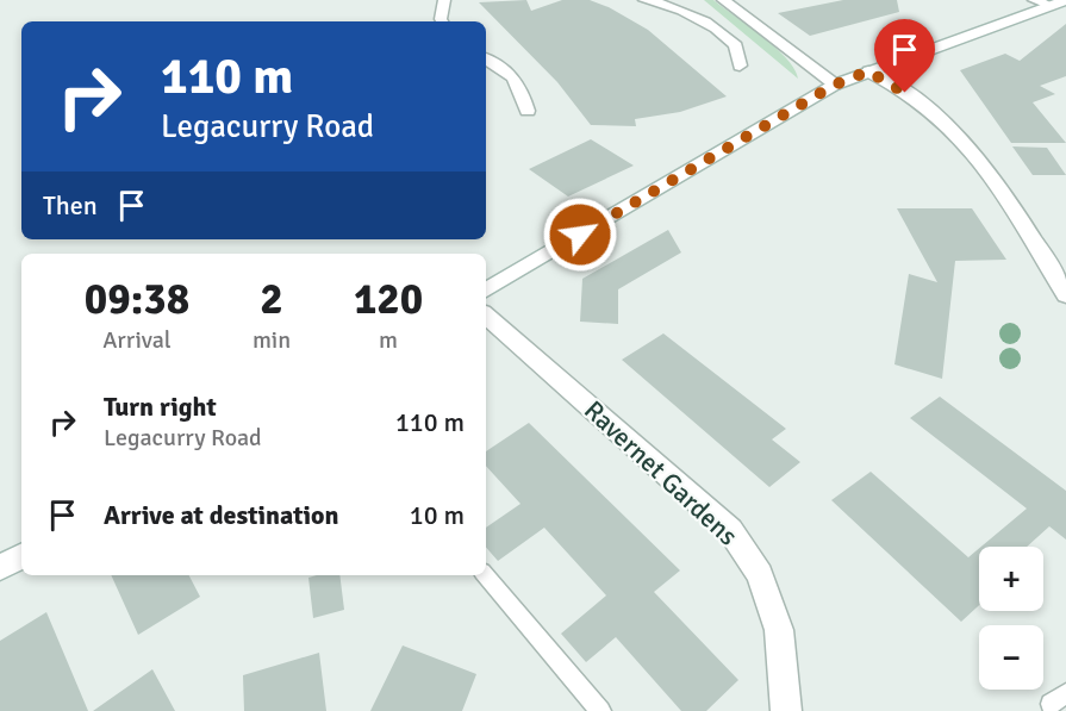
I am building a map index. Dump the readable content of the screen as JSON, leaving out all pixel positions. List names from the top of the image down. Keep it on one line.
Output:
{"streets":{"street":["Ravernet Gardens"]},"page":{"turn":["110 m","Legacurry Road"],"then":"Then","eta":["09:38","Arrival","2","min","120","m"],"list":[{"name":"Turn right","note":"Legacurry Road","value":"110 m"},{"name":"Arrive at destination","value":"10 m"}],"map_buttons":["+","−"]}}
